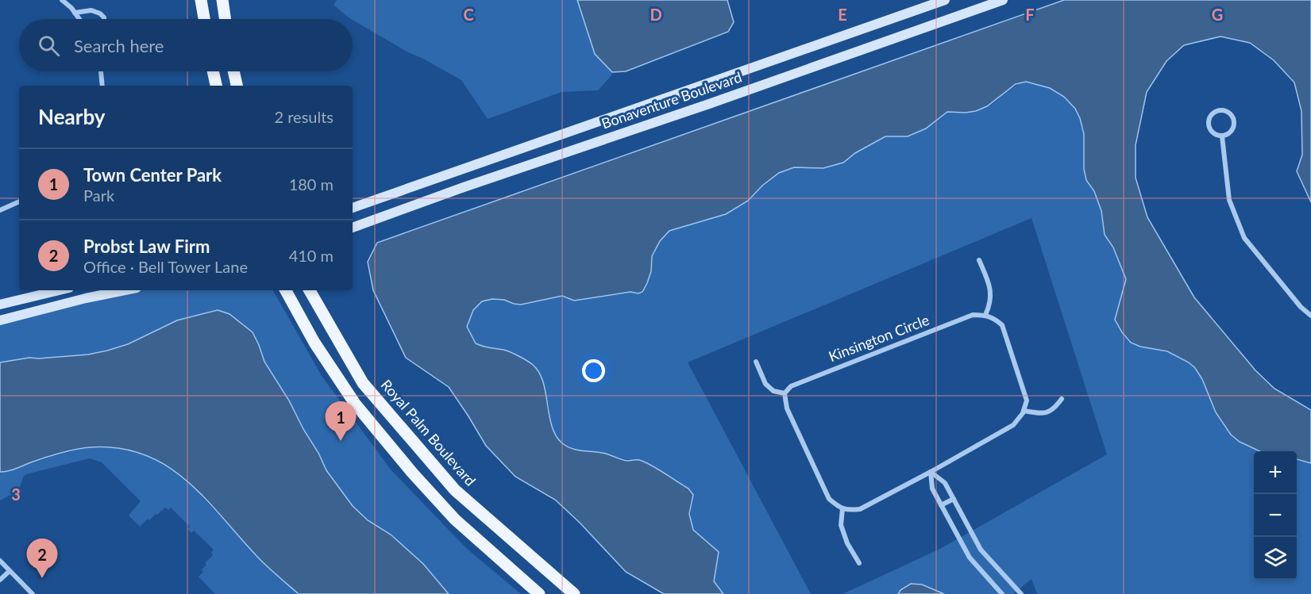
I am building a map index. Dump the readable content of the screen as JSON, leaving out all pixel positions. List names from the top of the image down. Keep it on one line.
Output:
{"streets":{"main road":["Bonaventure Boulevard","Royal Palm Boulevard"],"street":["Kinsington Circle"]},"page":{"search":"Search here","heading":["Nearby","2 results"],"list":[{"mark":"1","name":"Town Center Park","note":"Park","value":"180 m"},{"mark":"2","name":"Probst Law Firm","note":"Office · Bell Tower Lane","value":"410 m"}],"pins":["1","2"],"map_buttons":["+","−"]},"grid":{"columns":["C","D","E","F","G"],"rows":["3"]}}
